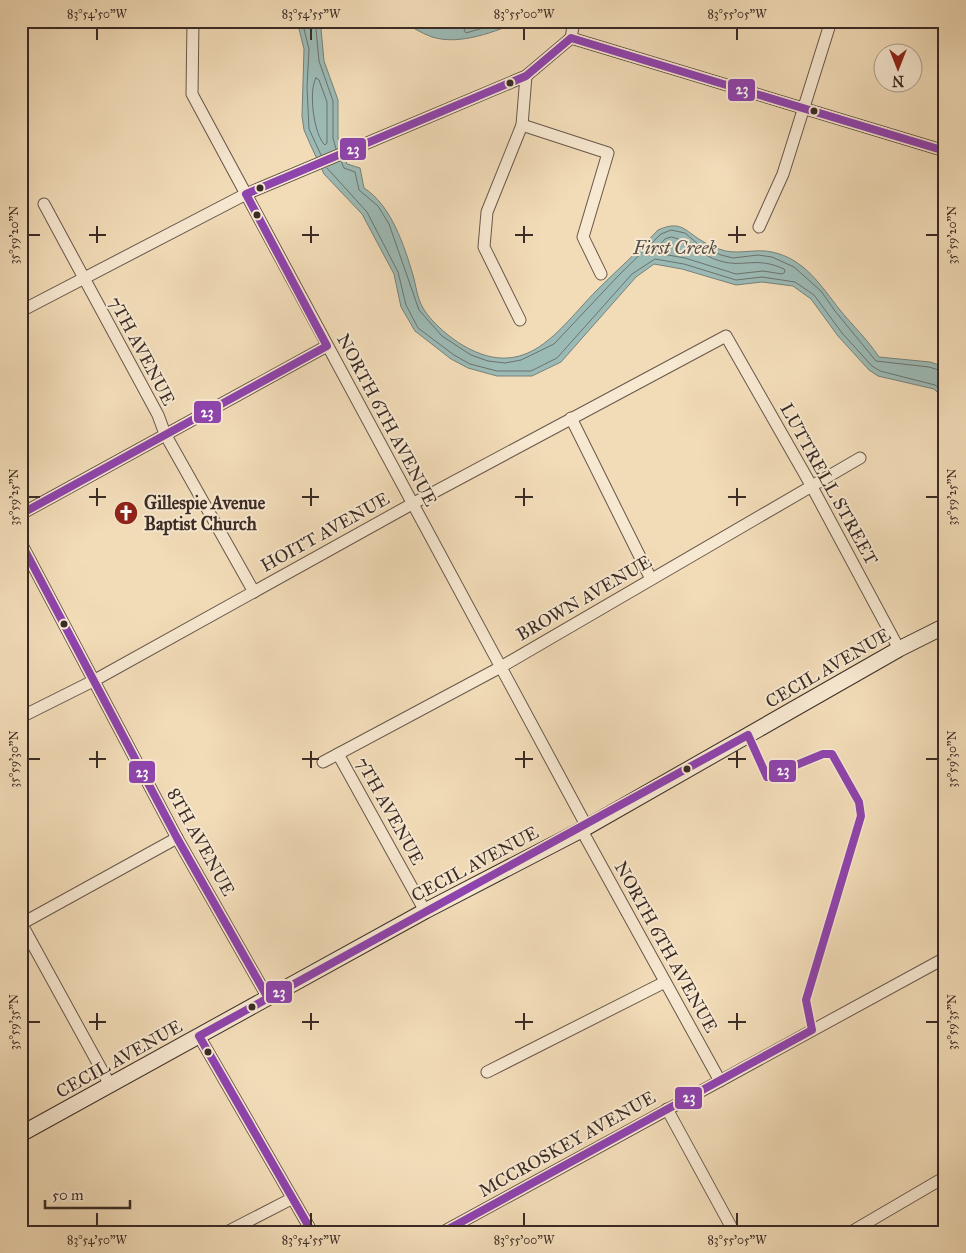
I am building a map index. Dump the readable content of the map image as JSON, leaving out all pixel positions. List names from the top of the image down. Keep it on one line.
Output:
{"streets":{"street":["7TH AVENUE","NORTH 6TH AVENUE","LUTTRELL STREET","HOITT AVENUE","BROWN AVENUE","CECIL AVENUE","8TH AVENUE","MCCROSKEY AVENUE"]},"crossings":[["7TH AVENUE","HOITT AVENUE"],["7TH AVENUE","BROWN AVENUE"],["7TH AVENUE","CECIL AVENUE"],["NORTH 6TH AVENUE","HOITT AVENUE"],["NORTH 6TH AVENUE","BROWN AVENUE"],["NORTH 6TH AVENUE","CECIL AVENUE"],["NORTH 6TH AVENUE","MCCROSKEY AVENUE"],["LUTTRELL STREET","HOITT AVENUE"],["LUTTRELL STREET","BROWN AVENUE"],["LUTTRELL STREET","CECIL AVENUE"],["HOITT AVENUE","8TH AVENUE"],["CECIL AVENUE","8TH AVENUE"]],"water":["First Creek"],"places":{"church":["Gillespie Avenue Baptist Church"]},"lines":["transit line 23"],"scale_bar":"50 m","north":"bottom","coordinates":["83°54'50\"W","83°54'55\"W","83°55'00\"W","83°55'05\"W","35°59'20\"N","35°59'25\"N","35°59'30\"N","35°59'35\"N"]}
